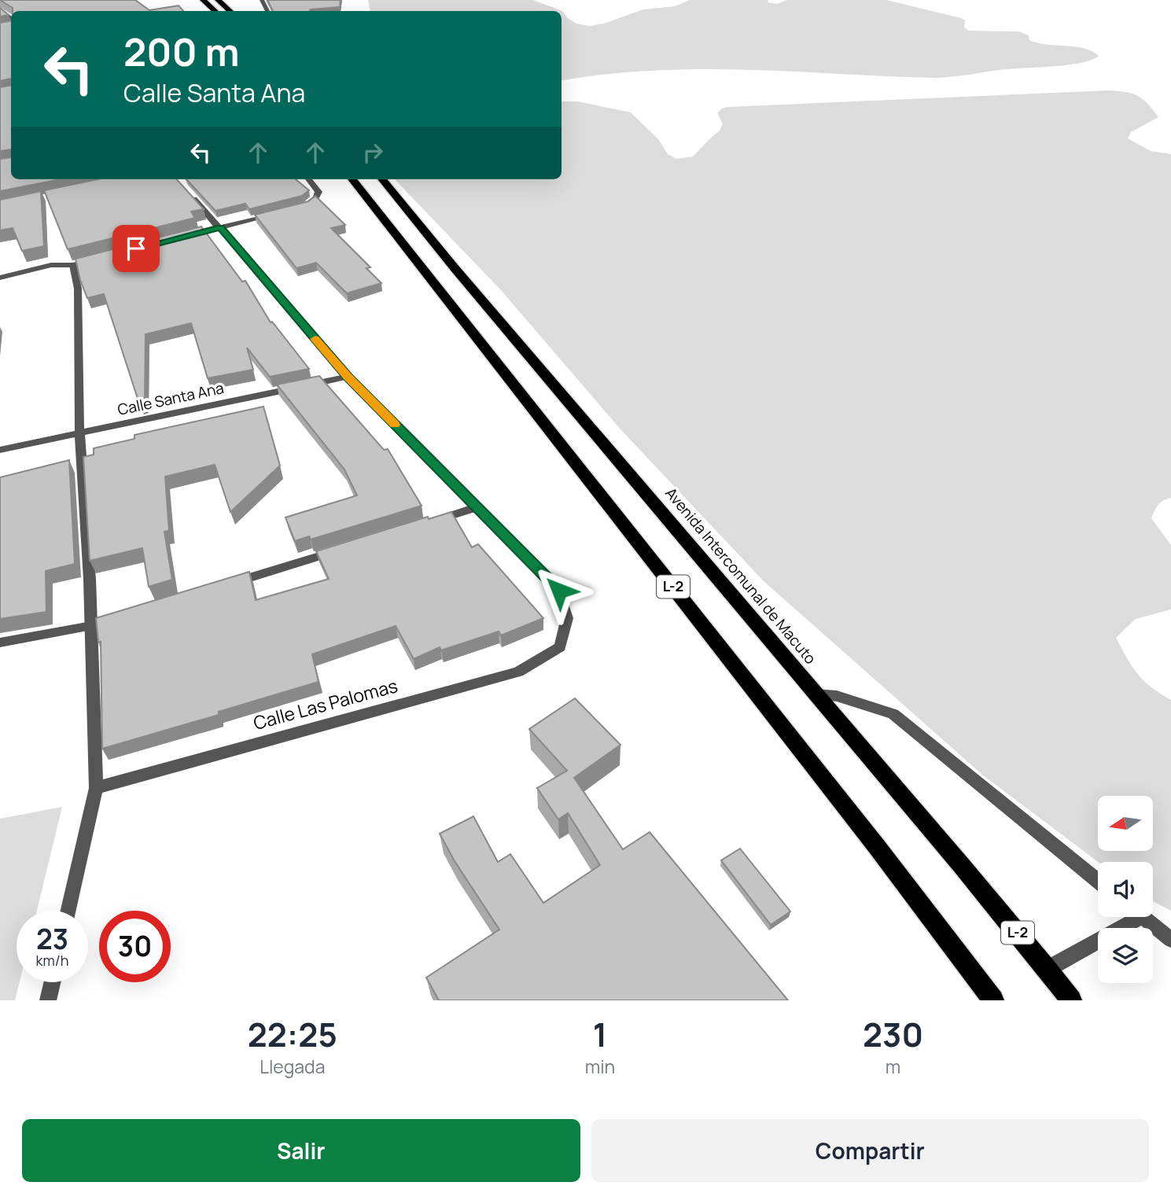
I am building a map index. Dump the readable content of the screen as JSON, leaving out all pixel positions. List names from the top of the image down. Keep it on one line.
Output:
{"streets":{"main road":["Avenida Intercomunal de Macuto","L-2"],"street":["Calle Santa Ana","Calle Las Palomas"]},"north":"left","page":{"turn":["200 m","Calle Santa Ana"],"speed":"23 km/h","limit":"30","eta":["22:25","Llegada","1","min","230","m"],"buttons":["Salir","Compartir"]}}
